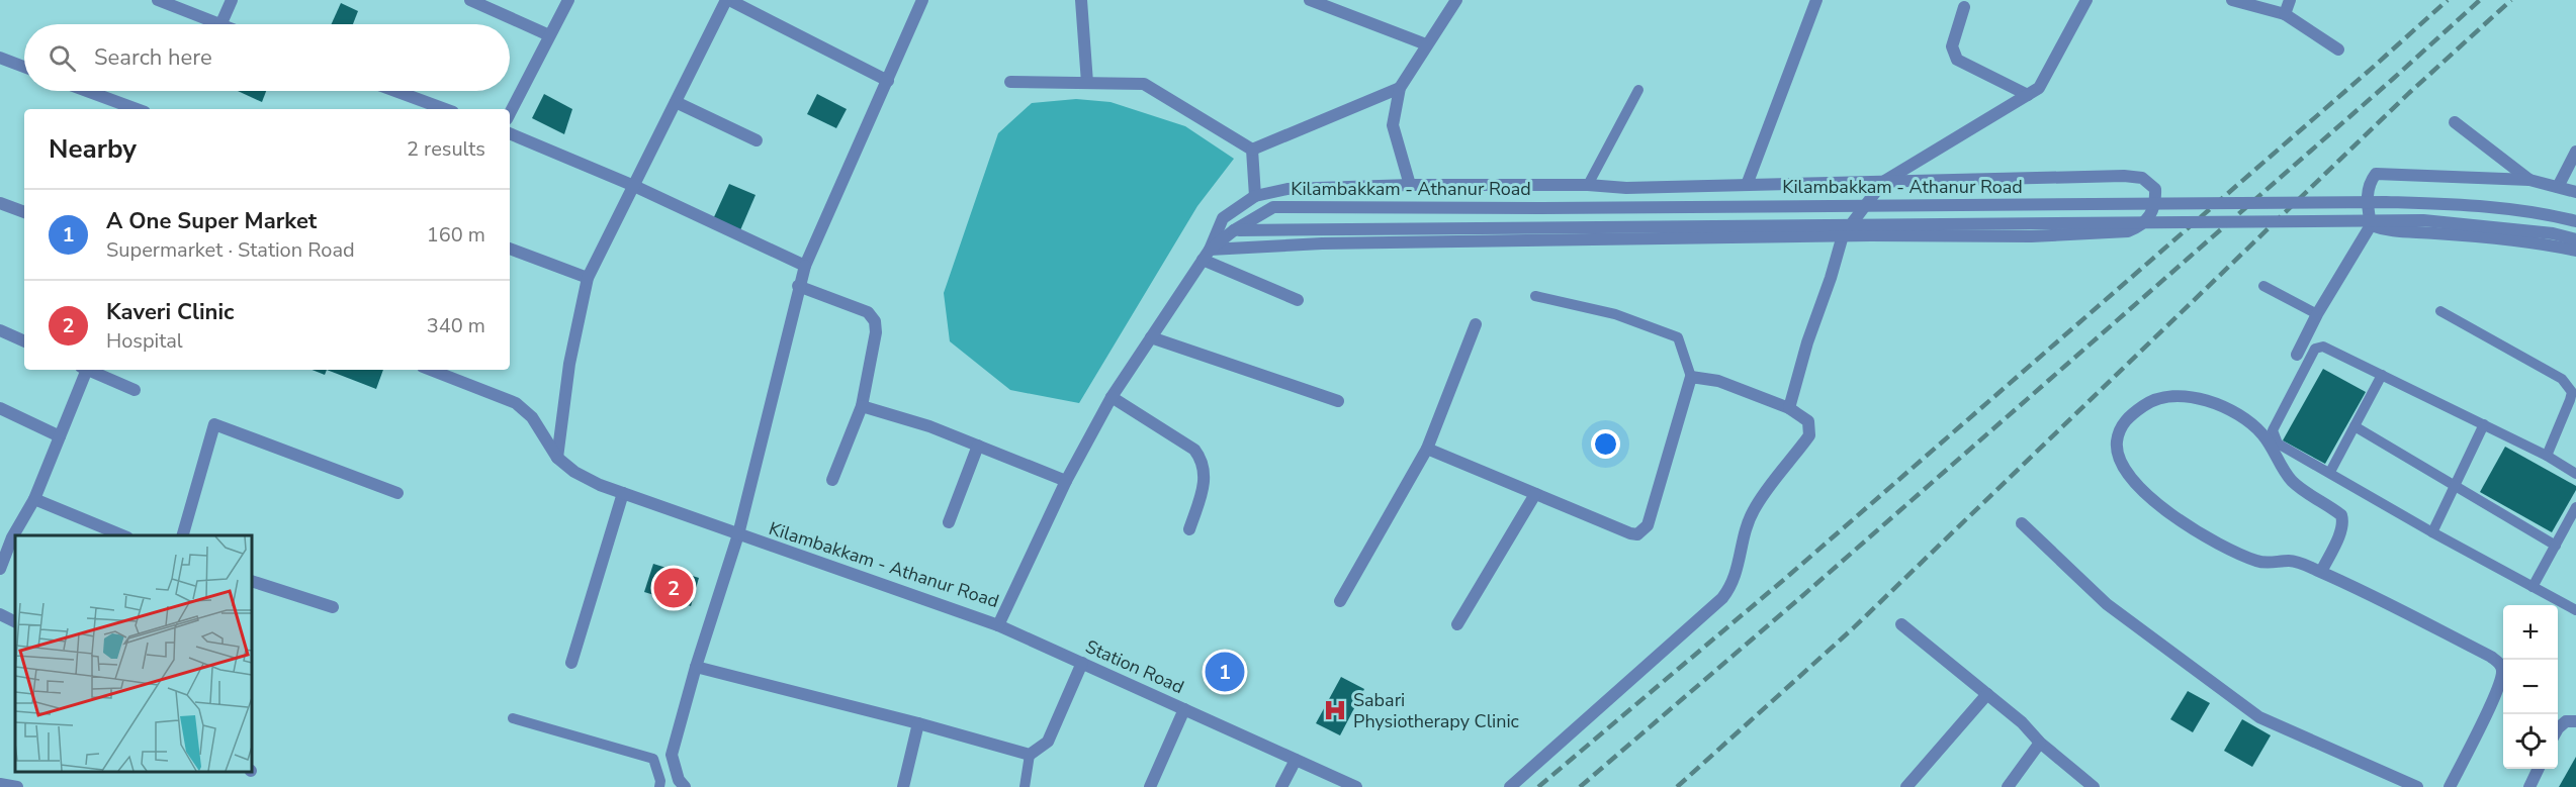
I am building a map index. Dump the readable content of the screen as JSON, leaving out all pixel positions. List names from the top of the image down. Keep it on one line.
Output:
{"streets":{"street":["Kilambakkam - Athanur Road","Station Road"]},"crossings":[["Kilambakkam - Athanur Road","Station Road"]],"places":{"hospital":["Sabari Physiotherapy Clinic"]},"page":{"search":"Search here","heading":["Nearby","2 results"],"list":[{"mark":"1","name":"A One Super Market","note":"Supermarket · Station Road","value":"160 m"},{"mark":"2","name":"Kaveri Clinic","note":"Hospital","value":"340 m"}],"pins":["2","1"],"map_buttons":["+","−"]}}
